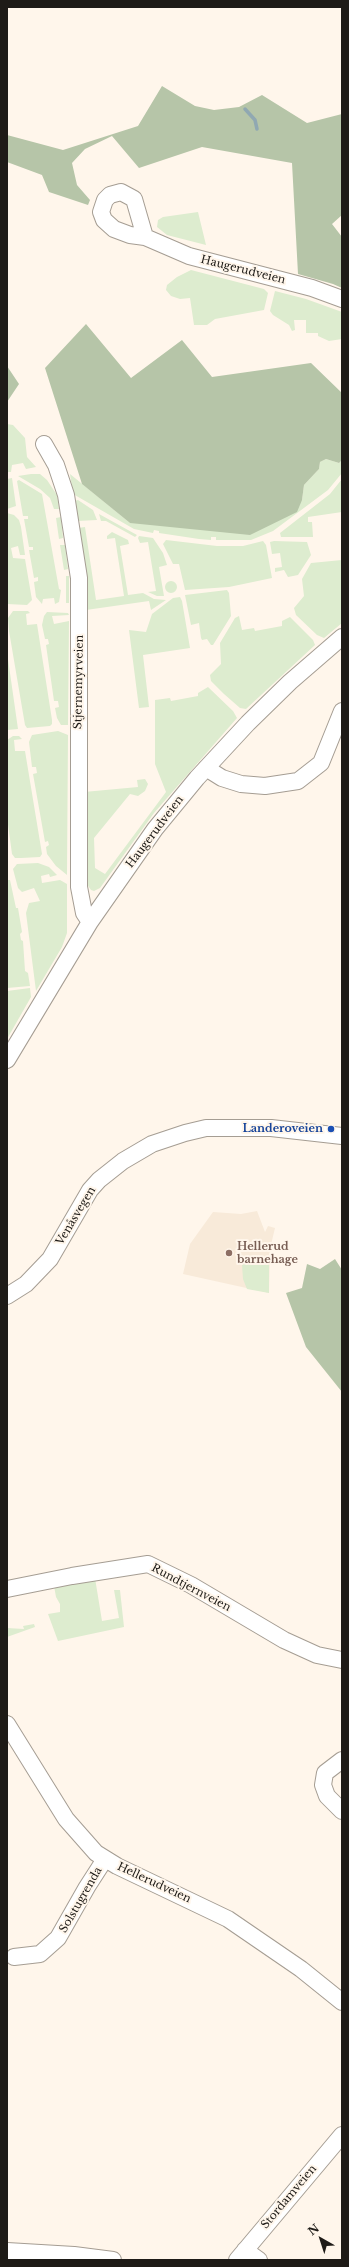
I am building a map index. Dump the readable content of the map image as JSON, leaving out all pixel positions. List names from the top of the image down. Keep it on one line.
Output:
{"streets":{"street":["Haugerudveien","Stjernemyrveien","Venåsvegen","Rundtjernveien","Hellerudveien","Solstugrenda","Stordamveien"]},"crossings":[["Haugerudveien","Stjernemyrveien"],["Hellerudveien","Solstugrenda"]],"places":["Landeroveien","Hellerud barnehage"],"north":"top left"}
